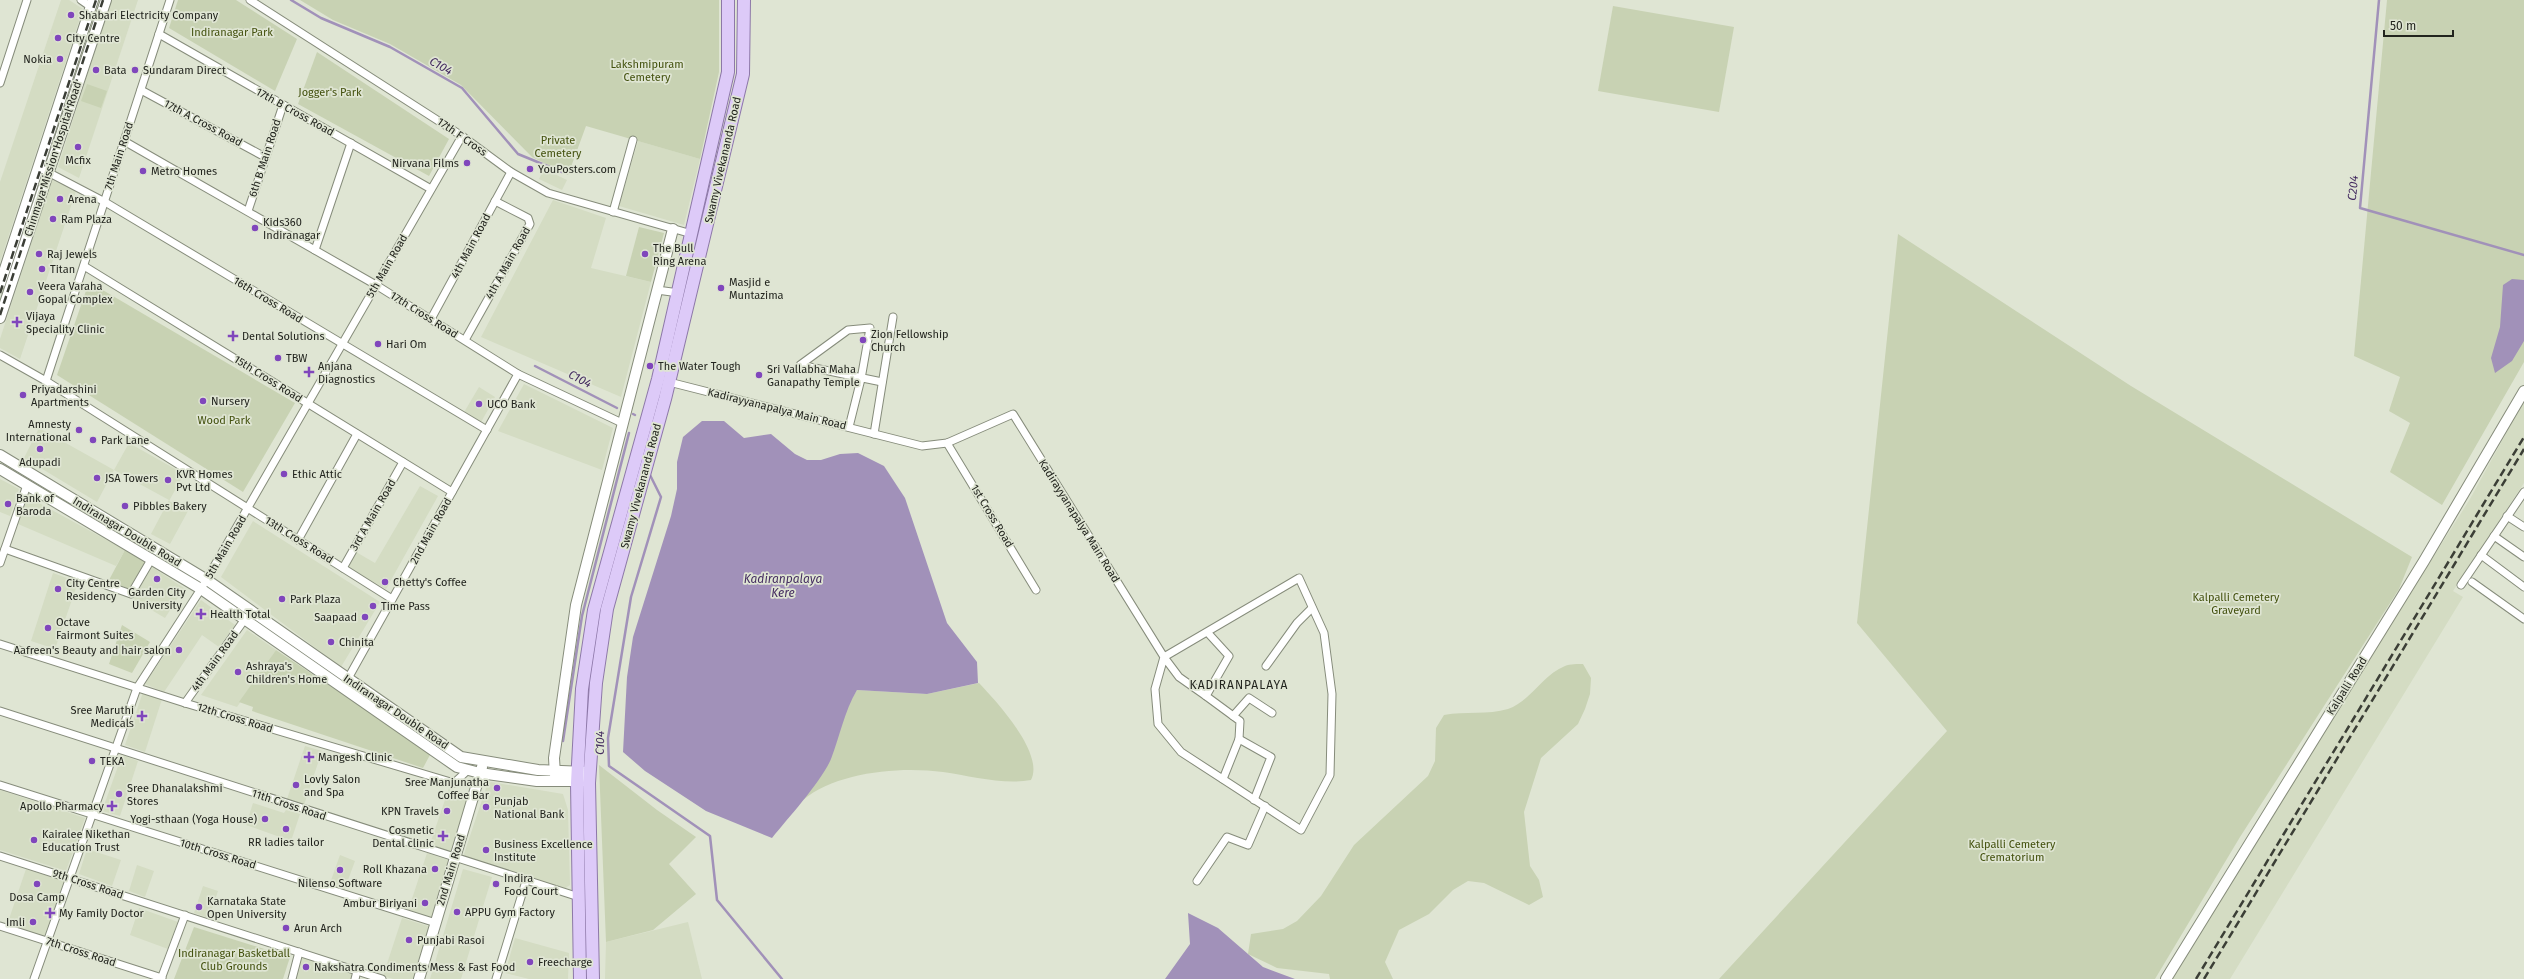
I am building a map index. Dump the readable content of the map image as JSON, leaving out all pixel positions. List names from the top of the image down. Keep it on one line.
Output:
{"streets":{"main road":["Swamy Vivekananda Road"],"street":["17th B Cross Road","17th A Cross Road","17th F Cross","7th Main Road","6th B Main Road","Chinmaya Mission Hospital Road","4th Main Road","4th A Main Road","5th Main Road","16th Cross Road","17th Cross Road","15th Cross Road","Kadirayyanapalya Main Road","3rd A Main Road","1st Cross Road","2nd Main Road","Indiranagar Double Road","13th Cross Road","Kalpalli Road","12th Cross Road","11th Cross Road","10th Cross Road","9th Cross Road","7th Cross Road"]},"crossings":[["17th B Cross Road","7th Main Road"],["17th B Cross Road","6th B Main Road"],["17th B Cross Road","5th Main Road"],["17th A Cross Road","7th Main Road"],["17th A Cross Road","6th B Main Road"],["17th F Cross","Swamy Vivekananda Road"],["17th F Cross","4th Main Road"],["17th F Cross","5th Main Road"],["7th Main Road","16th Cross Road"],["7th Main Road","17th Cross Road"],["7th Main Road","15th Cross Road"],["7th Main Road","13th Cross Road"],["6th B Main Road","17th Cross Road"],["Chinmaya Mission Hospital Road","16th Cross Road"],["Swamy Vivekananda Road","Kadirayyanapalya Main Road"],["Swamy Vivekananda Road","Indiranagar Double Road"],["Swamy Vivekananda Road","11th Cross Road"],["4th Main Road","4th A Main Road"],["4th Main Road","17th Cross Road"],["4th Main Road","Indiranagar Double Road"],["4th Main Road","12th Cross Road"],["4th A Main Road","17th Cross Road"],["5th Main Road","16th Cross Road"],["5th Main Road","17th Cross Road"],["5th Main Road","15th Cross Road"],["5th Main Road","Indiranagar Double Road"],["5th Main Road","13th Cross Road"],["5th Main Road","12th Cross Road"],["5th Main Road","11th Cross Road"],["5th Main Road","10th Cross Road"],["5th Main Road","9th Cross Road"],["5th Main Road","7th Cross Road"],["16th Cross Road","2nd Main Road"],["17th Cross Road","2nd Main Road"],["15th Cross Road","3rd A Main Road"],["15th Cross Road","2nd Main Road"],["Kadirayyanapalya Main Road","1st Cross Road"],["3rd A Main Road","13th Cross Road"],["2nd Main Road","Indiranagar Double Road"],["2nd Main Road","13th Cross Road"],["2nd Main Road","11th Cross Road"],["2nd Main Road","10th Cross Road"],["Indiranagar Double Road","12th Cross Road"]],"districts":["KADIRANPALAYA"],"water":["C104","C204","Kadiranpalaya Kere"],"parks":["Indiranagar Park","Lakshmipuram Cemetery","Jogger's Park","Private Cemetery","Wood Park","Kalpalli Cemetery Graveyard","Kalpalli Cemetery Crematorium","Indiranagar Basketball Club Grounds"],"places":{"other":["Shabari Electricity Company","City Centre","Nokia","Bata","Sundaram Direct","Mcfix","Nirvana Films","YouPosters.com","Metro Homes","Arena","Ram Plaza","Kids360 Indiranagar","Raj Jewels","The Bull Ring Arena","Titan","Masjid e Muntazima","Veera Varaha Gopal Complex","Zion Fellowship Church","Hari Om","TBW","The Water Tough","Sri Vallabha Maha Ganapathy Temple","Priyadarshini Apartments","Nursery","UCO Bank","Amnesty International","Park Lane","Adupadi","Ethic Attic","JSA Towers","KVR Homes Pvt Ltd","Bank of Baroda","Pibbles Bakery","Garden City University","Chetty's Coffee","City Centre Residency","Park Plaza","Time Pass","Saapaad","Octave Fairmont Suites","Chinita","Aafreen's Beauty and hair salon","Ashraya's Children's Home","TEKA","Lovly Salon and Spa","Sree Manjunatha Coffee Bar","Sree Dhanalakshmi Stores","Punjab National Bank","KPN Travels","Yogi-sthaan (Yoga House)","RR ladies tailor","Kairalee Nikethan Education Trust","Business Excellence Institute","Roll Khazana","Nilenso Software","Dosa Camp","Indira Food Court","Ambur Biriyani","Karnataka State Open University","APPU Gym Factory","Imli","Arun Arch","Punjabi Rasoi","Freecharge","Nakshatra Condiments Mess & Fast Food"],"health":["Vijaya Speciality Clinic","Dental Solutions","Anjana Diagnostics","Health Total","Sree Maruthi Medicals","Mangesh Clinic","Apollo Pharmacy","Cosmetic Dental clinic","My Family Doctor"]},"scale_bar":"50 m"}
